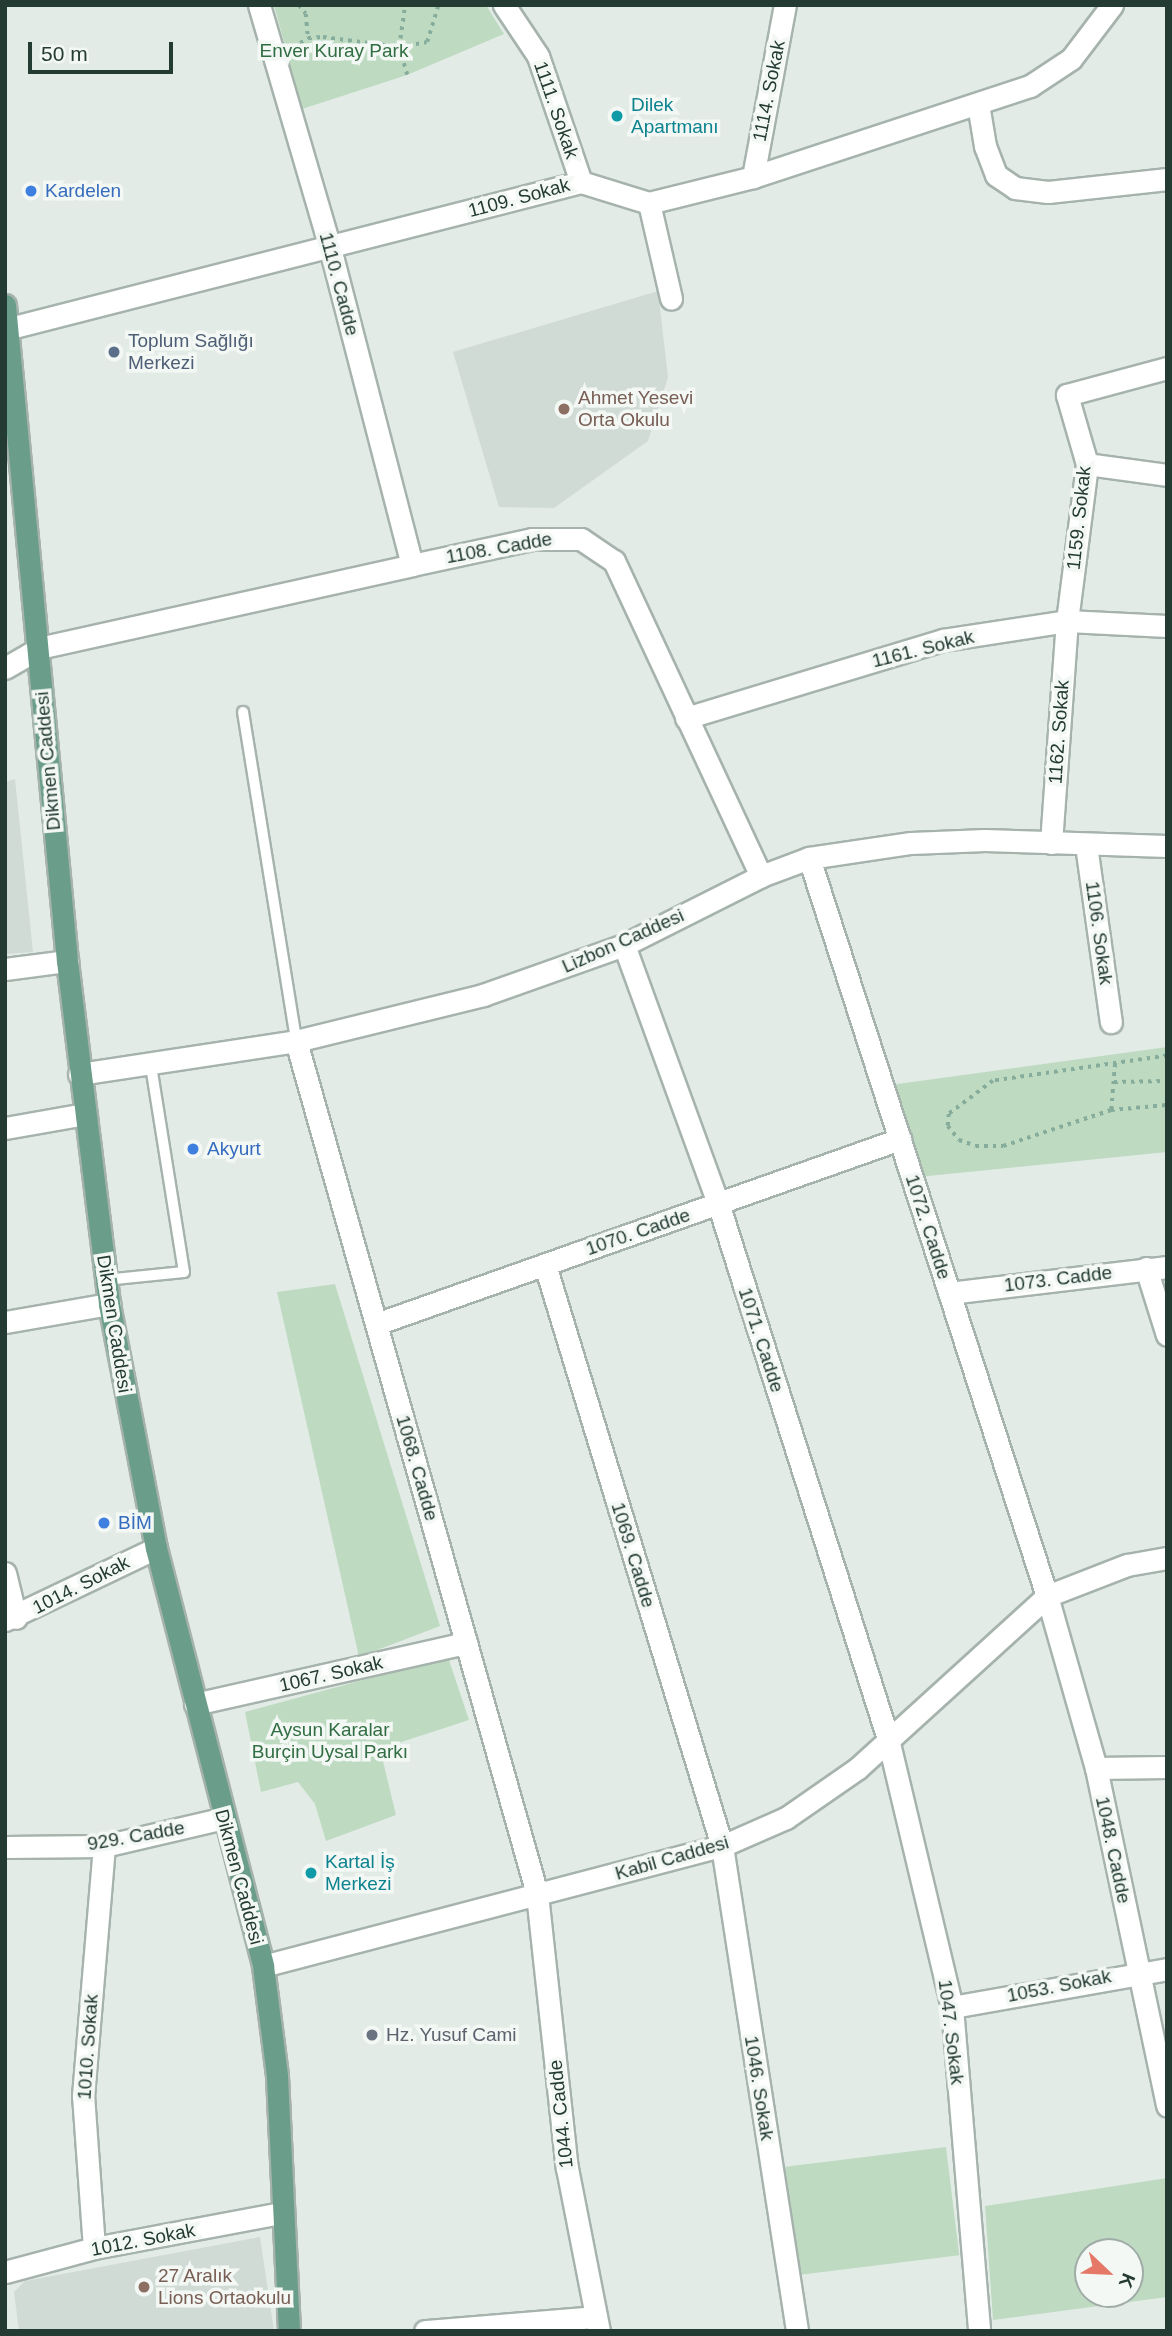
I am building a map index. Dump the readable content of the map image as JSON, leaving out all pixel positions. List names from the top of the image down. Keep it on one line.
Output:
{"streets":{"main road":["Dikmen Caddesi"],"street":["1114. Sokak","1111. Sokak","1109. Sokak","1110. Cadde","1159. Sokak","1108. Cadde","1161. Sokak","1162. Sokak","1106. Sokak","Lizbon Caddesi","1072. Cadde","1070. Cadde","1073. Cadde","1071. Cadde","1068. Cadde","1069. Cadde","1014. Sokak","1067. Sokak","929. Cadde","1048. Cadde","Kabil Caddesi","1053. Sokak","1047. Sokak","1010. Sokak","1046. Sokak","1044. Cadde","1012. Sokak"]},"crossings":[["1111. Sokak","1109. Sokak"],["1109. Sokak","1110. Cadde"],["1109. Sokak","Dikmen Caddesi"],["1110. Cadde","1108. Cadde"],["1159. Sokak","1161. Sokak"],["1159. Sokak","1162. Sokak"],["1108. Cadde","1161. Sokak"],["1108. Cadde","Dikmen Caddesi"],["1108. Cadde","Lizbon Caddesi"],["1161. Sokak","1162. Sokak"],["1162. Sokak","Lizbon Caddesi"],["Dikmen Caddesi","Lizbon Caddesi"],["Dikmen Caddesi","1014. Sokak"],["Dikmen Caddesi","1067. Sokak"],["Dikmen Caddesi","929. Cadde"],["Dikmen Caddesi","Kabil Caddesi"],["Dikmen Caddesi","1012. Sokak"],["1106. Sokak","Lizbon Caddesi"],["Lizbon Caddesi","1072. Cadde"],["Lizbon Caddesi","1071. Cadde"],["Lizbon Caddesi","1068. Cadde"],["1072. Cadde","1070. Cadde"],["1072. Cadde","1073. Cadde"],["1072. Cadde","1048. Cadde"],["1072. Cadde","Kabil Caddesi"],["1070. Cadde","1071. Cadde"],["1070. Cadde","1068. Cadde"],["1070. Cadde","1069. Cadde"],["1071. Cadde","Kabil Caddesi"],["1071. Cadde","1047. Sokak"],["1068. Cadde","1067. Sokak"],["1068. Cadde","Kabil Caddesi"],["1068. Cadde","1044. Cadde"],["1069. Cadde","Kabil Caddesi"],["1069. Cadde","1046. Sokak"],["929. Cadde","1010. Sokak"],["1048. Cadde","Kabil Caddesi"],["1048. Cadde","1053. Sokak"],["Kabil Caddesi","1047. Sokak"],["Kabil Caddesi","1046. Sokak"],["Kabil Caddesi","1044. Cadde"],["1053. Sokak","1047. Sokak"],["1010. Sokak","1012. Sokak"]],"parks":["Enver Kuray Park","Aysun Karalar Burçin Uysal Parkı"],"places":["Dilek Apartmanı","Kardelen","Toplum Sağlığı Merkezi","Ahmet Yesevi Orta Okulu","Akyurt","BİM","Kartal İş Merkezi","Hz. Yusuf Cami","27 Aralık Lions Ortaokulu"],"scale_bar":"50 m","north":"bottom right"}
